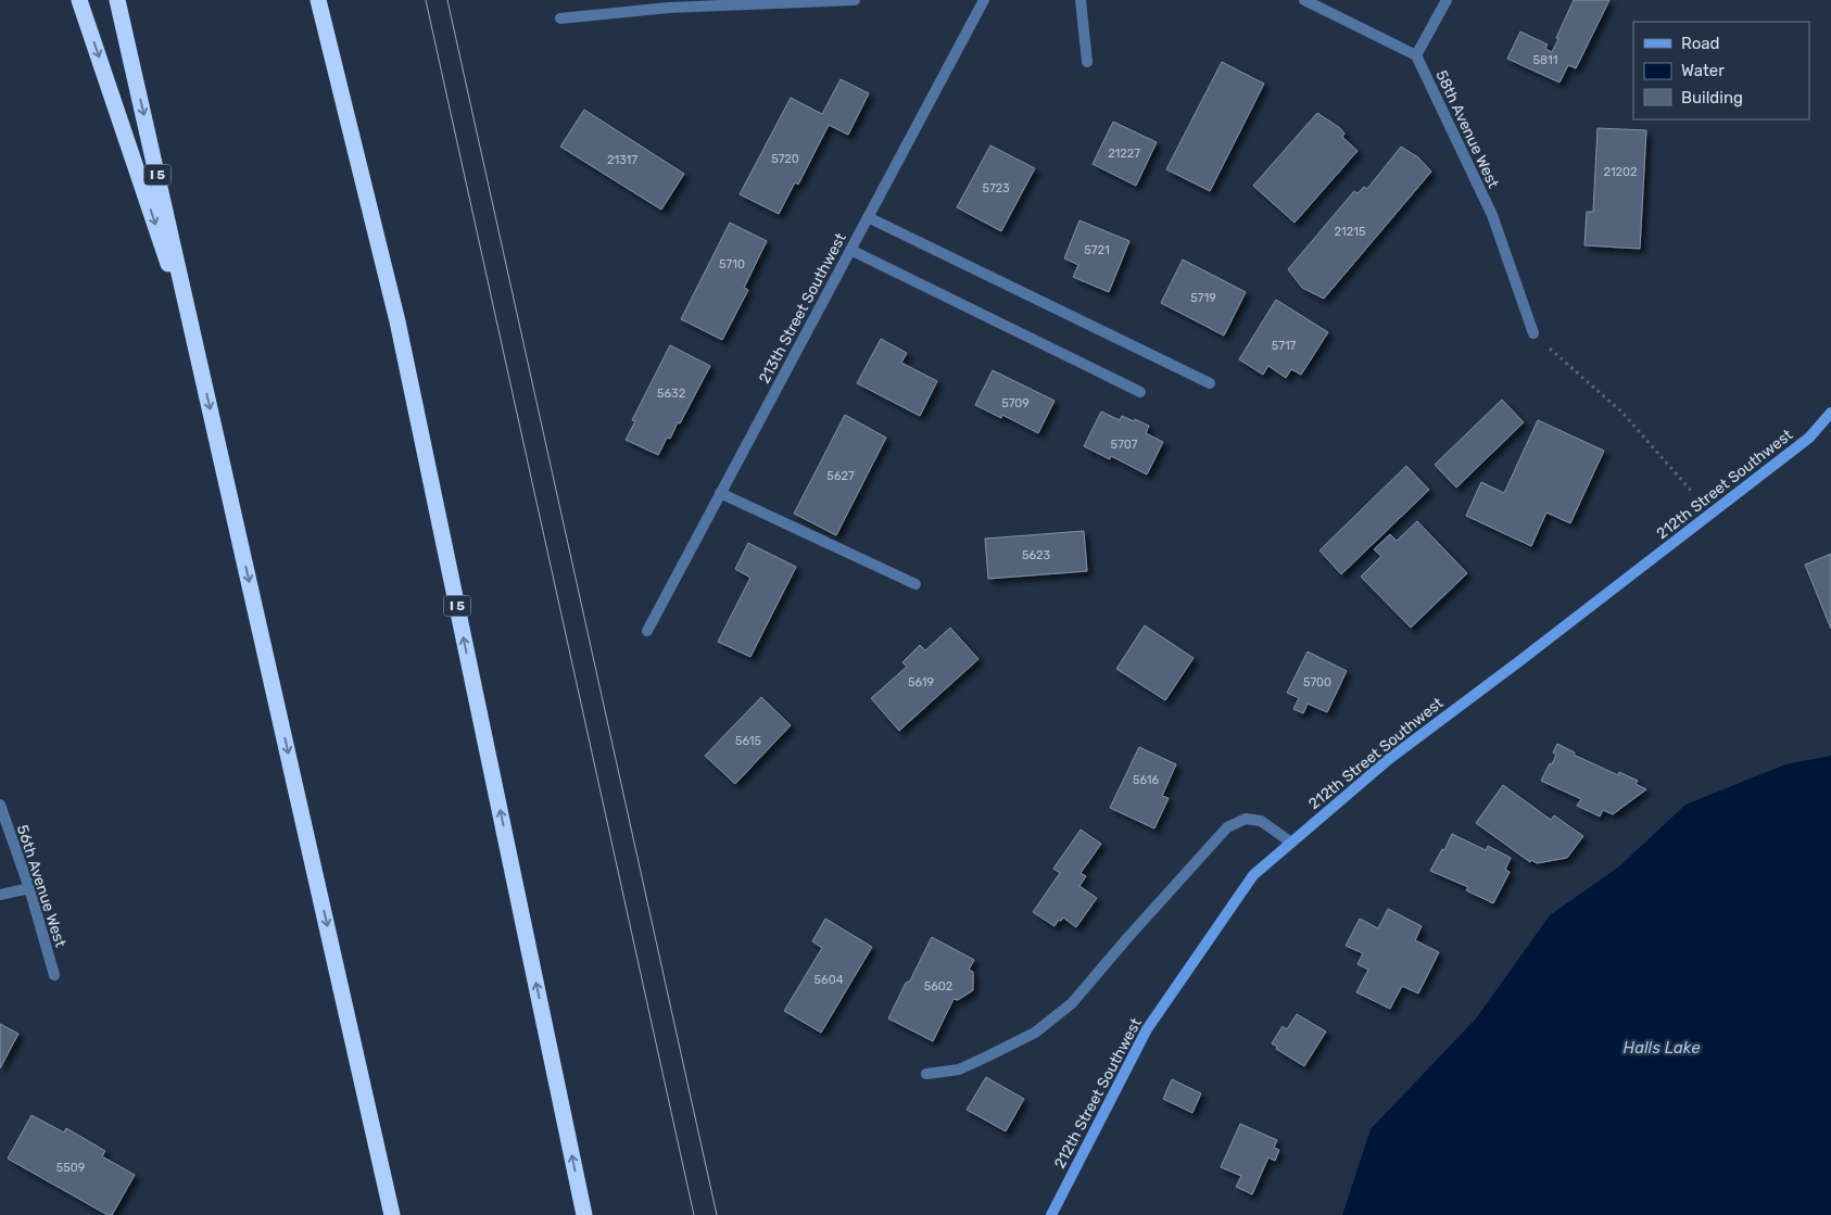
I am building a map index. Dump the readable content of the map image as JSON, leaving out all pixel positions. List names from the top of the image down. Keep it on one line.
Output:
{"streets":{"highway":["I 5"],"main road":["212th Street Southwest"],"street":["58th Avenue West","213th Street Southwest","56th Avenue West"]},"water":["Halls Lake"],"house_numbers":["5811","21227","5720","21317","21202","5723","21215","5721","5710","5719","5717","5632","5709","5707","5627","5623","5619","5700","5615","5616","5604","5602","5509"],"legend":["Road","Water","Building"]}
